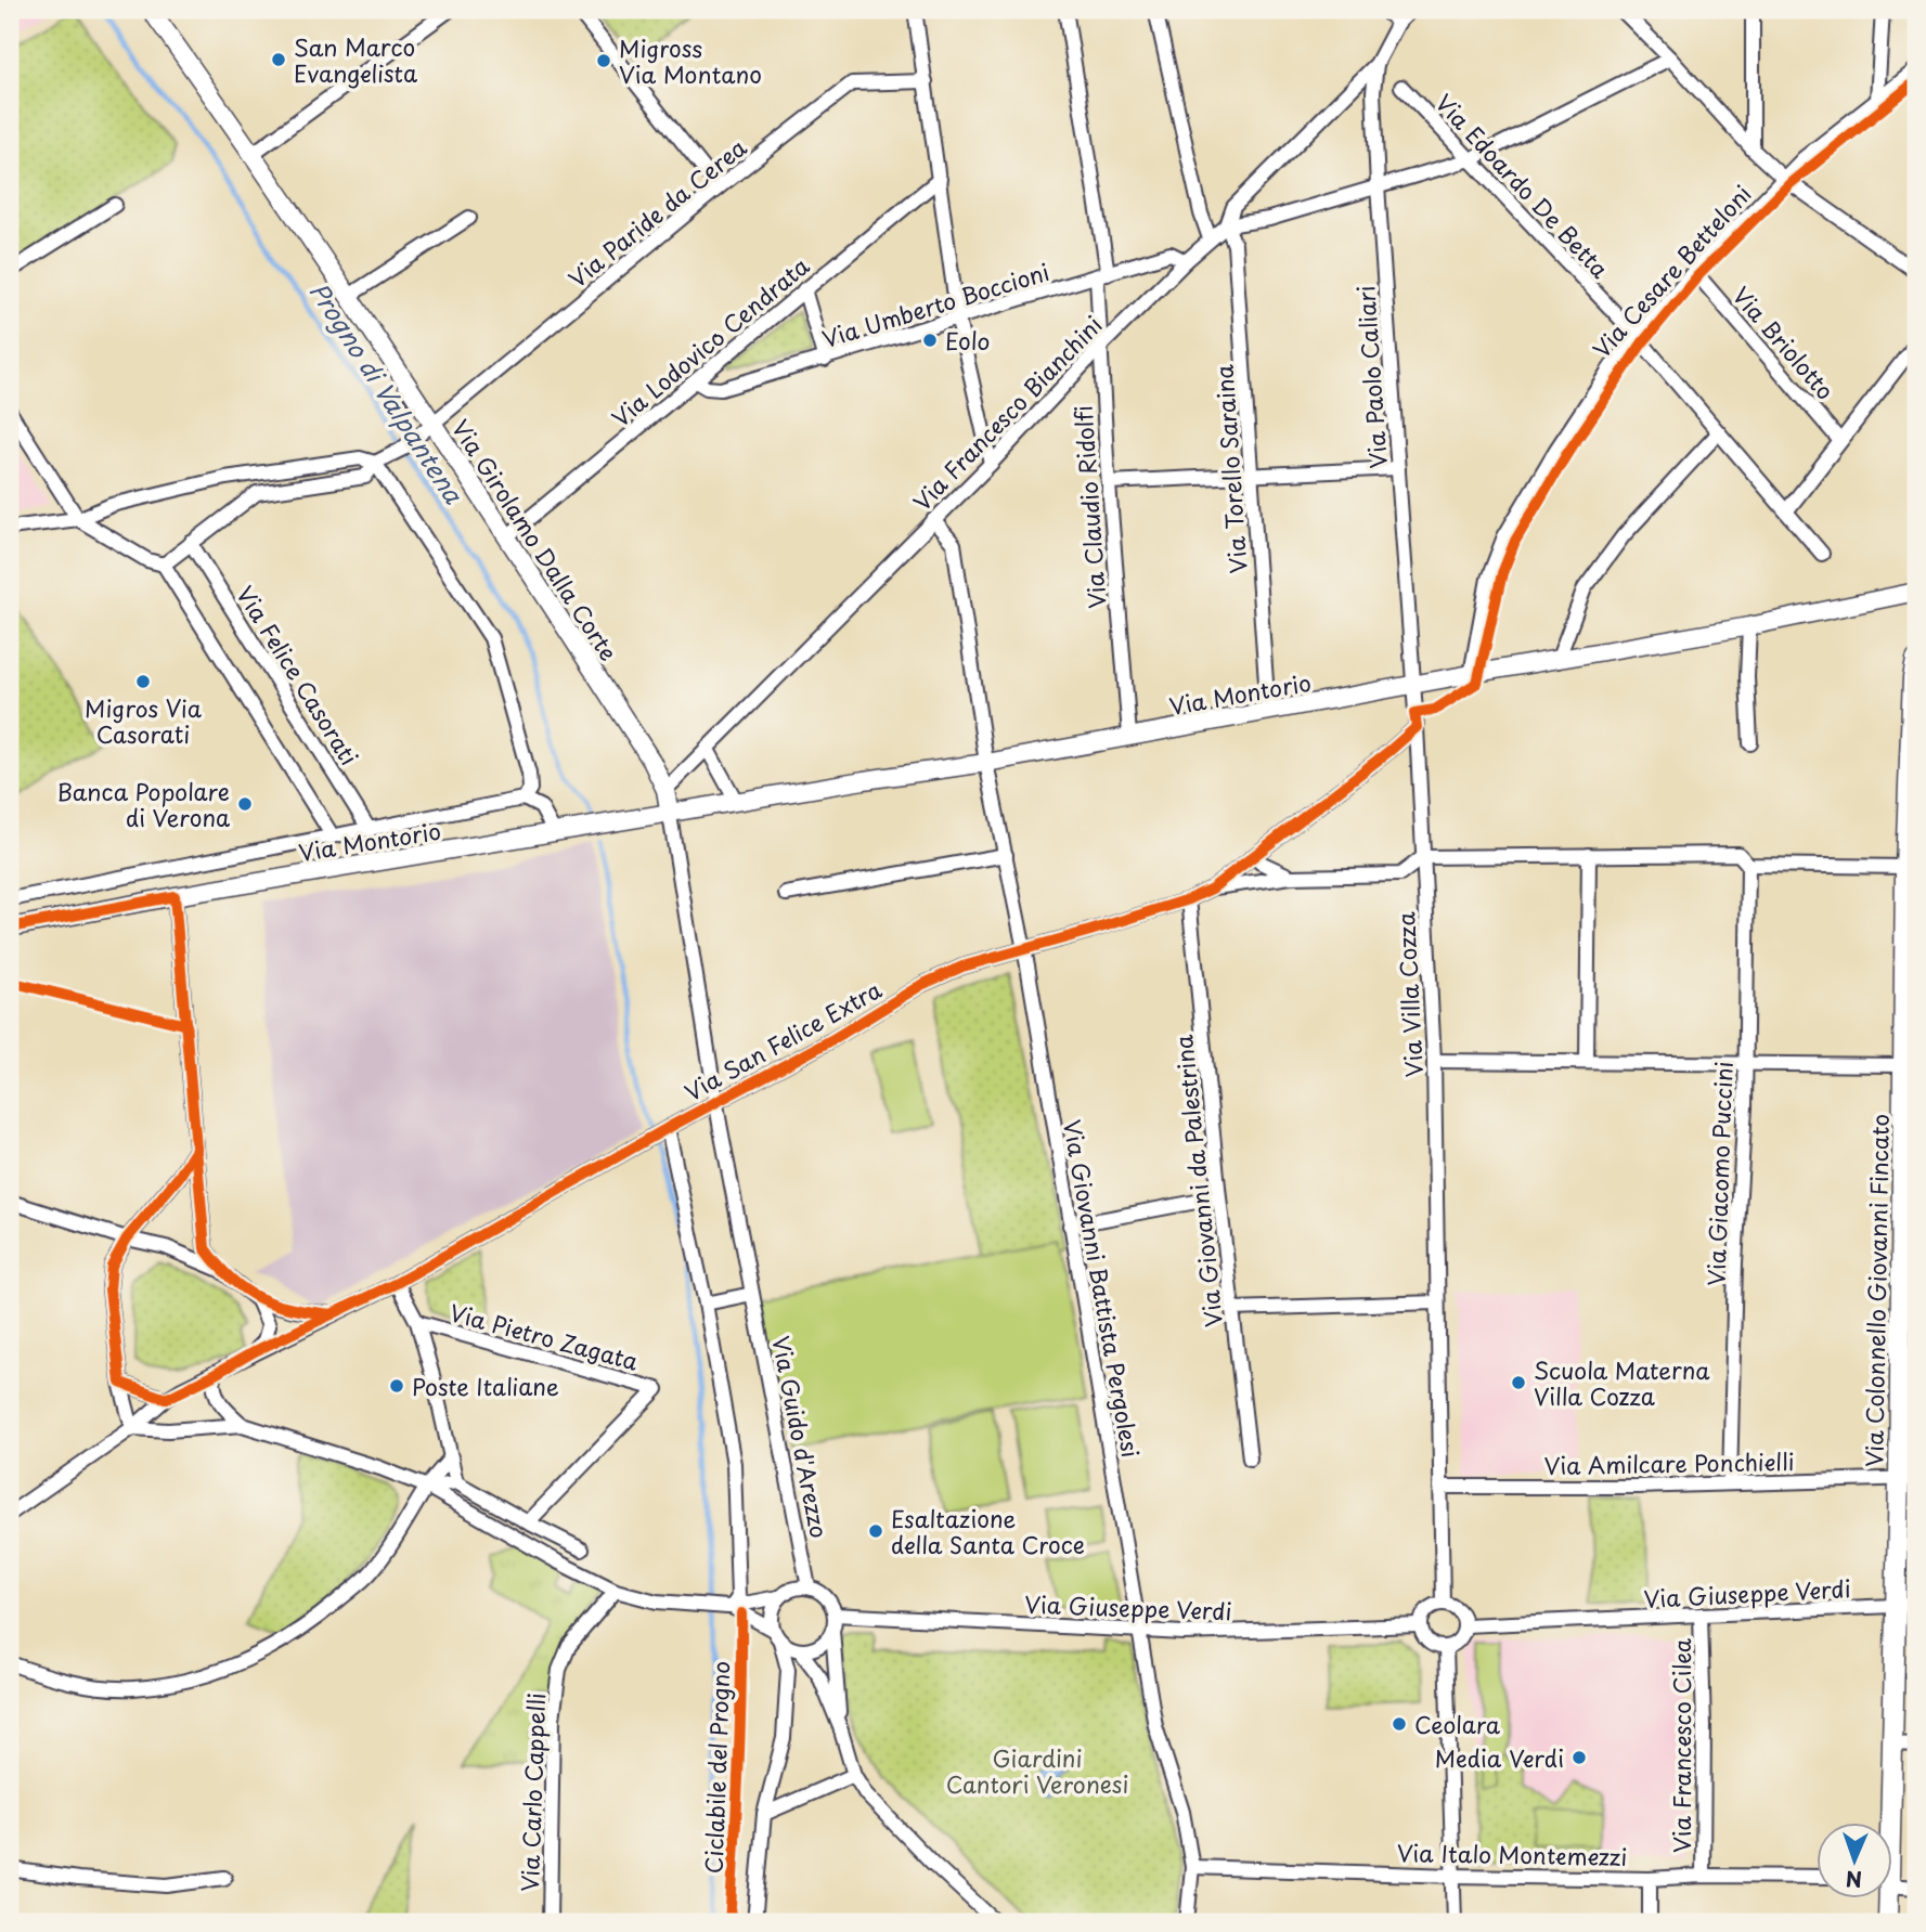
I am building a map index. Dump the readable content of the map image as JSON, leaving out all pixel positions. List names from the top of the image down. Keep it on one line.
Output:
{"streets":{"main road":["Via Colonnello Giovanni Fincato"],"street":["Via Edoardo De Betta","Via Paride da Cerea","Via Cesare Betteloni","Via Umberto Boccioni","Via Lodovico Cendrata","Via Briolotto","Via Paolo Caliari","Via Francesco Bianchini","Via Torello Saraina","Via Claudio Ridolfi","Via Girolamo Dalla Corte","Via Felice Casorati","Via Montorio","Via Villa Cozza","Via San Felice Extra","Via Giacomo Puccini","Via Giovanni da Palestrina","Via Giovanni Battista Pergolesi","Via Pietro Zagata","Via Guido d'Arezzo","Via Amilcare Ponchielli","Via Giuseppe Verdi","Via Francesco Cilea","Via Carlo Cappelli","Via Italo Montemezzi"],"cycle path":["Ciclabile del Progno"]},"crossings":[["Via Edoardo De Betta","Via Cesare Betteloni"],["Via Paride da Cerea","Via Girolamo Dalla Corte"],["Via Paride da Cerea","Via Felice Casorati"],["Via Cesare Betteloni","Via Briolotto"],["Via Cesare Betteloni","Via Montorio"],["Via Umberto Boccioni","Via Lodovico Cendrata"],["Via Umberto Boccioni","Via Francesco Bianchini"],["Via Umberto Boccioni","Via Claudio Ridolfi"],["Via Lodovico Cendrata","Via Girolamo Dalla Corte"],["Via Paolo Caliari","Via Francesco Bianchini"],["Via Paolo Caliari","Via Montorio"],["Via Paolo Caliari","Via Villa Cozza"],["Via Francesco Bianchini","Via Torello Saraina"],["Via Francesco Bianchini","Via Claudio Ridolfi"],["Via Francesco Bianchini","Via Girolamo Dalla Corte"],["Via Torello Saraina","Via Montorio"],["Via Claudio Ridolfi","Via Montorio"],["Via Girolamo Dalla Corte","Via Montorio"],["Via Girolamo Dalla Corte","Via Guido d'Arezzo"],["Via Felice Casorati","Via Montorio"],["Via Montorio","Via Villa Cozza"],["Via Montorio","Via Guido d'Arezzo"],["Via Villa Cozza","Via San Felice Extra"],["Via Villa Cozza","Via Amilcare Ponchielli"],["Via Villa Cozza","Via Giuseppe Verdi"],["Via San Felice Extra","Via Giovanni da Palestrina"],["Via San Felice Extra","Via Giovanni Battista Pergolesi"],["Via San Felice Extra","Via Pietro Zagata"],["Via San Felice Extra","Via Guido d'Arezzo"],["Via Giacomo Puccini","Via Amilcare Ponchielli"],["Via Giovanni Battista Pergolesi","Via Giuseppe Verdi"],["Via Giovanni Battista Pergolesi","Via Italo Montemezzi"],["Via Colonnello Giovanni Fincato","Via Amilcare Ponchielli"],["Via Colonnello Giovanni Fincato","Via Giuseppe Verdi"],["Via Guido d'Arezzo","Via Giuseppe Verdi"],["Via Giuseppe Verdi","Via Francesco Cilea"],["Via Francesco Cilea","Via Italo Montemezzi"]],"water":["Progno di Valpantena"],"parks":["Giardini Cantori Veronesi"],"places":["San Marco Evangelista","Migross Via Montano","Eolo","Migros Via Casorati","Banca Popolare di Verona","Scuola Materna Villa Cozza","Poste Italiane","Esaltazione della Santa Croce","Ceolara","Media Verdi"],"north":"bottom"}
